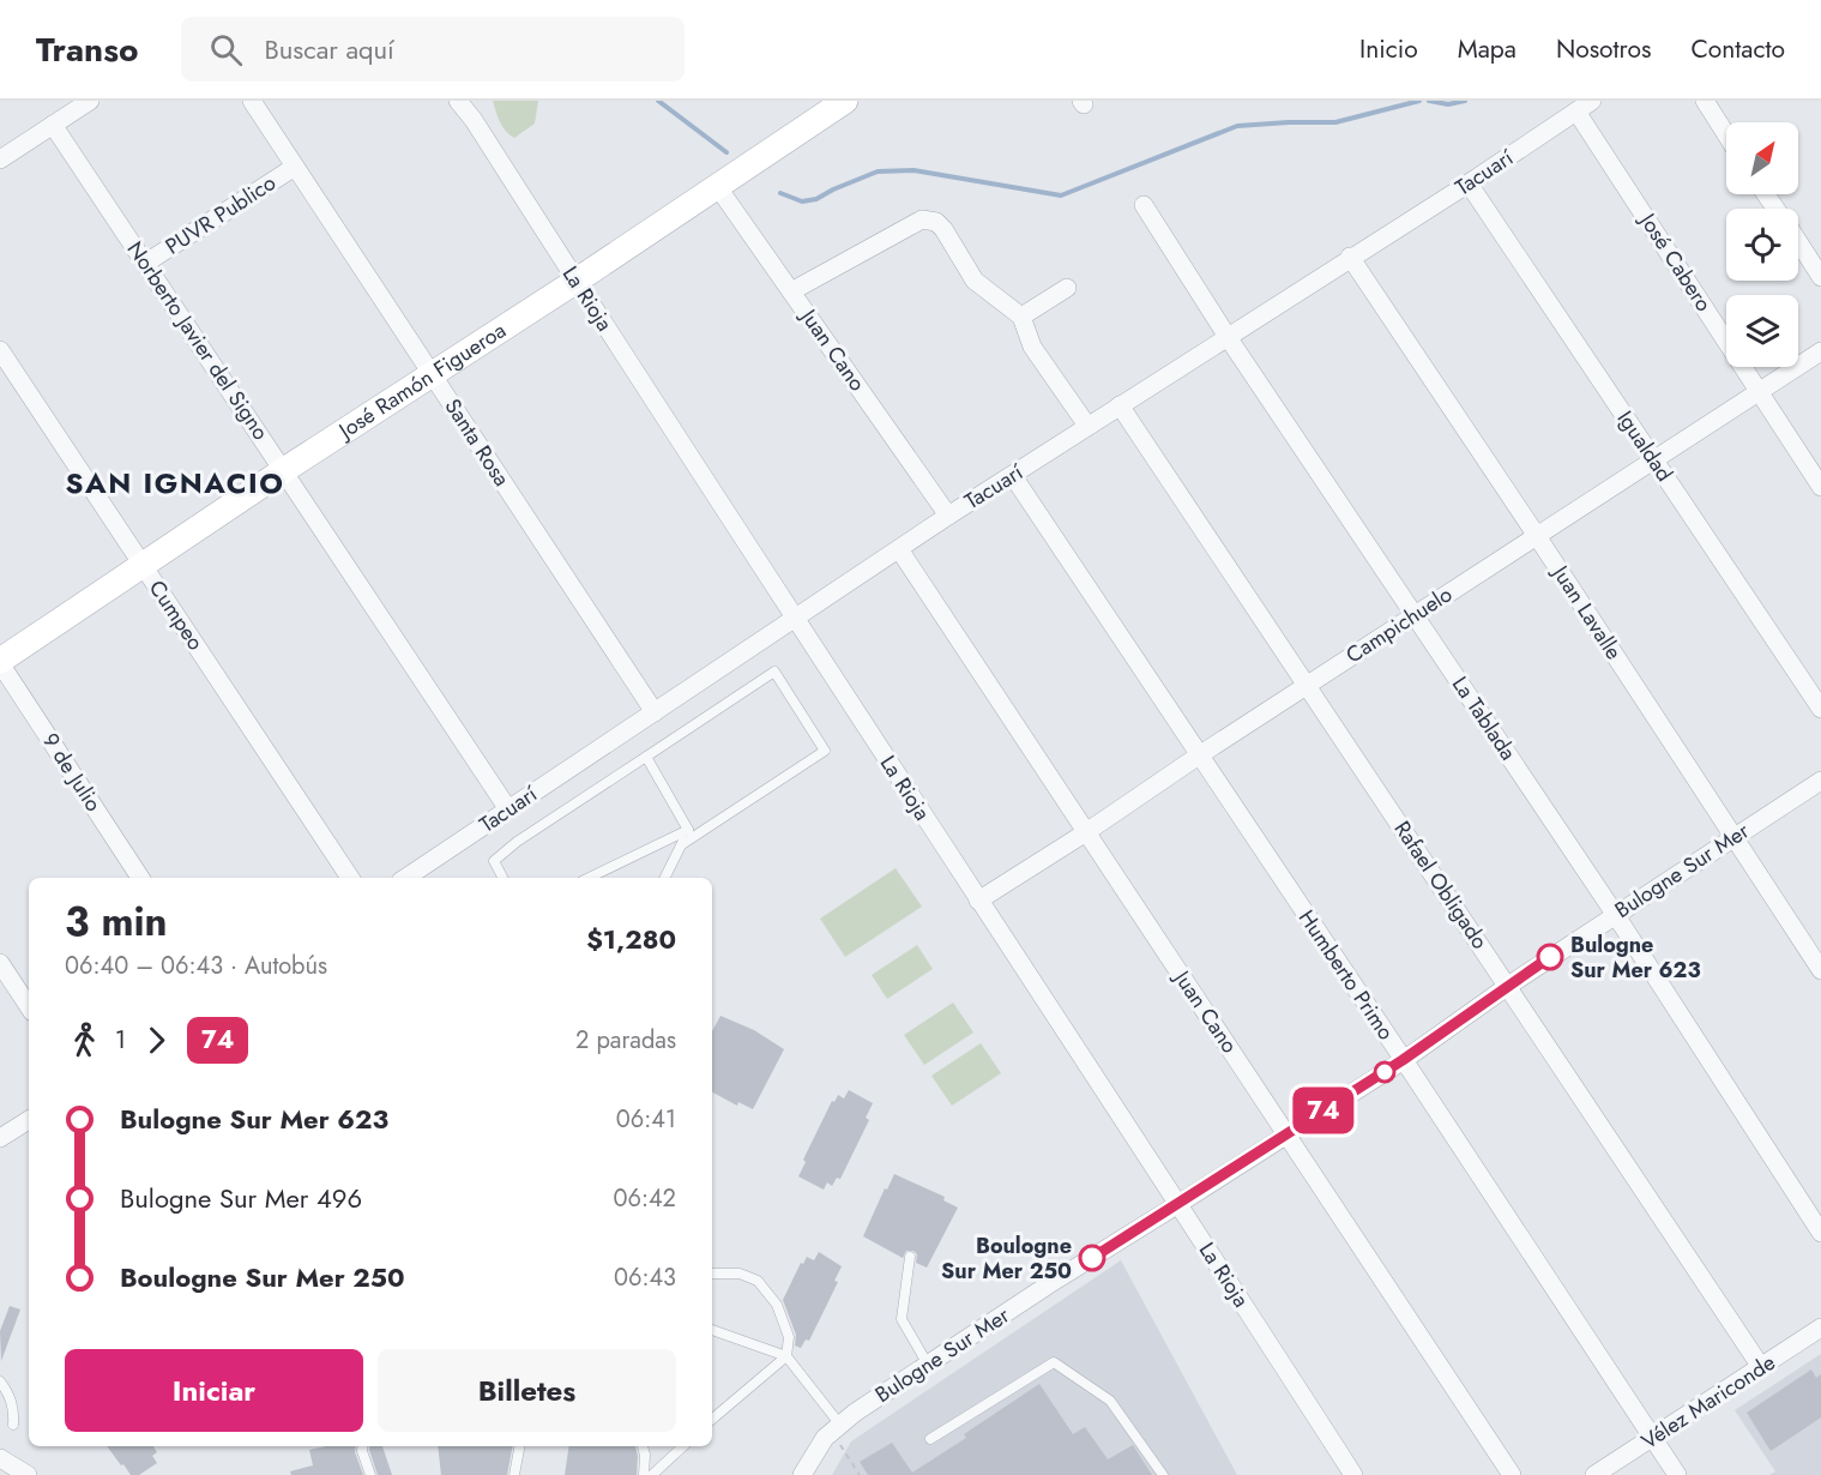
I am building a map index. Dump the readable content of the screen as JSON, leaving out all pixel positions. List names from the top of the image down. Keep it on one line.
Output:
{"streets":{"main road":["José Ramón Figueroa"],"street":["Tacuarí","PUVR Publico","José Cabero","La Rioja","Norberto Javier del Signo","Juan Cano","Santa Rosa","Igualdad","Juan Lavalle","Cumpeo","Campichuelo","La Tablada","9 de Julio","Bulogne Sur Mer","Rafael Obligado","Humberto Primo","Vélez Mariconde"]},"crossings":[["Tacuarí","José Cabero"],["Tacuarí","La Rioja"],["Tacuarí","Norberto Javier del Signo"],["Tacuarí","Juan Cano"],["Tacuarí","Santa Rosa"],["Tacuarí","Igualdad"],["Tacuarí","Juan Lavalle"],["Tacuarí","La Tablada"],["Tacuarí","Rafael Obligado"],["Tacuarí","Humberto Primo"],["PUVR Publico","Norberto Javier del Signo"],["PUVR Publico","Santa Rosa"],["José Cabero","Campichuelo"],["La Rioja","José Ramón Figueroa"],["La Rioja","Campichuelo"],["La Rioja","Bulogne Sur Mer"],["Norberto Javier del Signo","José Ramón Figueroa"],["Juan Cano","José Ramón Figueroa"],["Juan Cano","Campichuelo"],["Juan Cano","Bulogne Sur Mer"],["José Ramón Figueroa","Santa Rosa"],["José Ramón Figueroa","Cumpeo"],["José Ramón Figueroa","9 de Julio"],["Igualdad","Campichuelo"],["Juan Lavalle","Campichuelo"],["Juan Lavalle","Bulogne Sur Mer"],["Campichuelo","La Tablada"],["Campichuelo","Rafael Obligado"],["Campichuelo","Humberto Primo"],["La Tablada","Bulogne Sur Mer"],["Bulogne Sur Mer","Rafael Obligado"],["Bulogne Sur Mer","Humberto Primo"],["Rafael Obligado","Vélez Mariconde"],["Humberto Primo","Vélez Mariconde"]],"districts":["SAN IGNACIO"],"places":["Bulogne Sur Mer 623","Boulogne Sur Mer 250"],"lines":["bus line 74"],"north":"top right","page":{"header":"Transo","search":"Buscar aquí","nav":["Inicio","Mapa","Nosotros","Contacto"],"on_map":"74","heading":["3 min","06:40 – 06:43 · Autobús","$1,280"],"legs":["1","74","2 paradas"],"list":[{"name":"Bulogne Sur Mer 623","value":"06:41"},{"name":"Bulogne Sur Mer 496","value":"06:42"},{"name":"Boulogne Sur Mer 250","value":"06:43"}],"buttons":["Iniciar","Billetes"]}}
